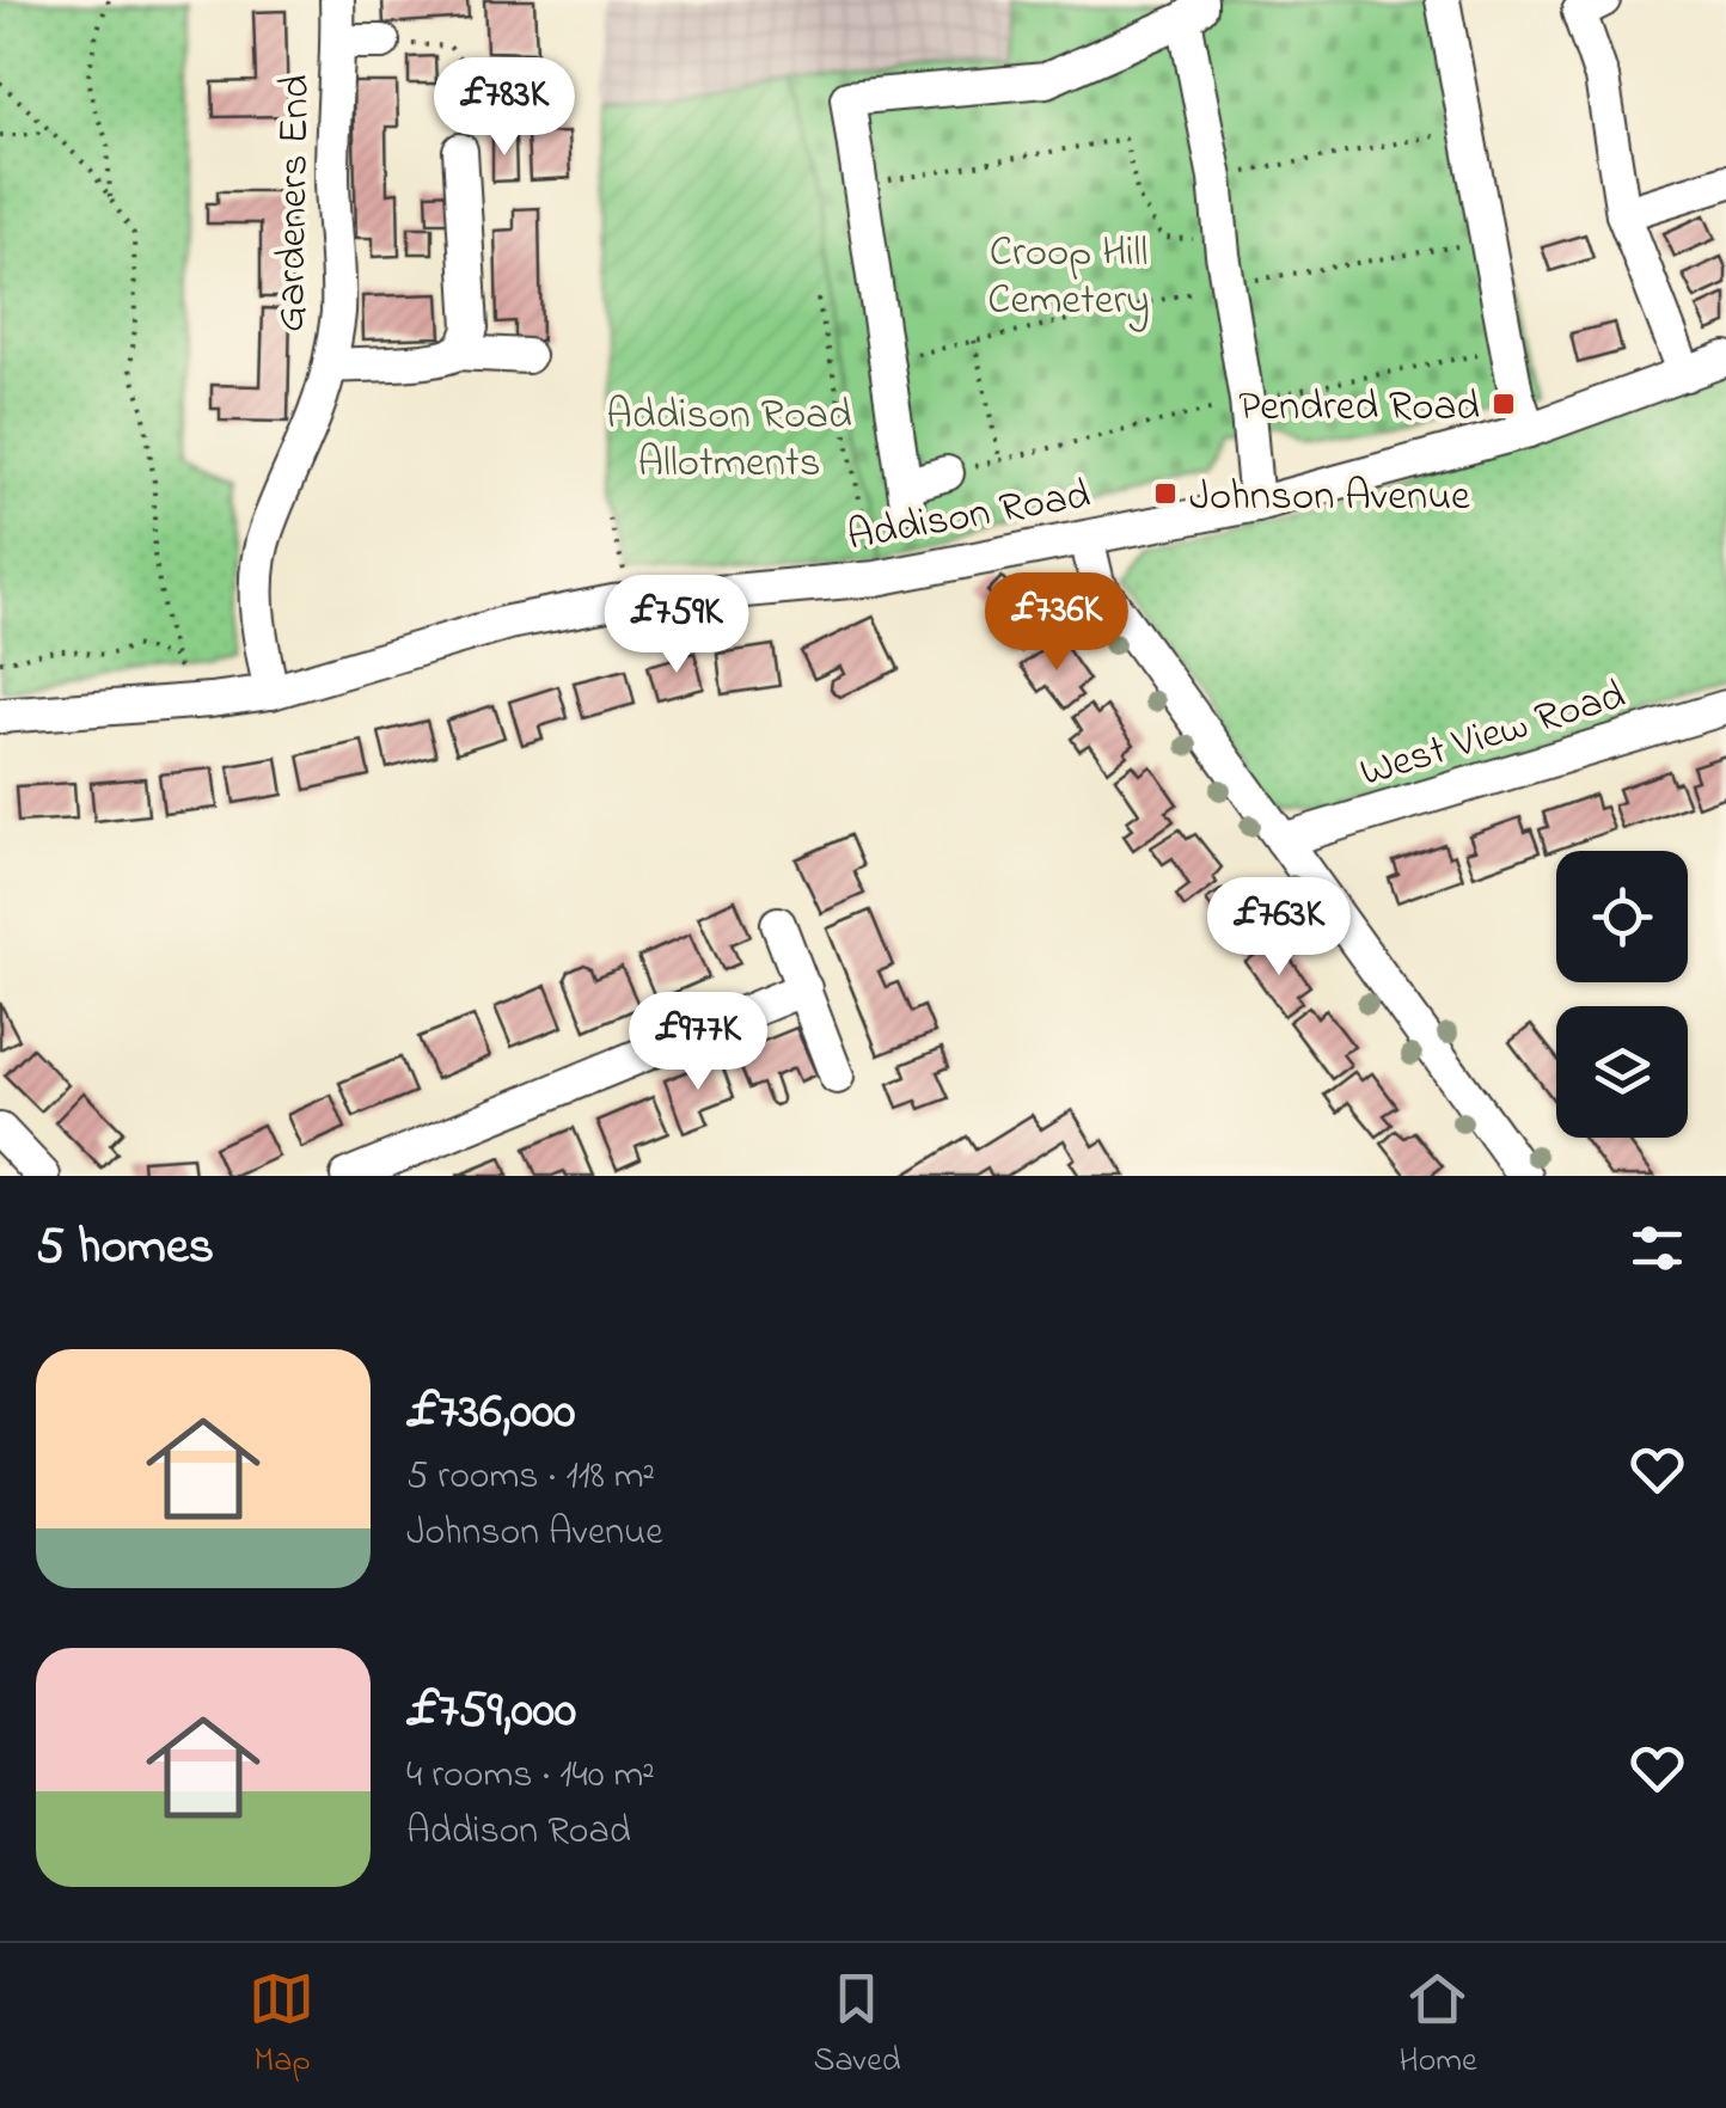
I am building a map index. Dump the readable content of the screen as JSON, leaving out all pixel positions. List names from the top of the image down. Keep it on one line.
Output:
{"streets":{"street":["Gardeners End","Addison Road","West View Road"]},"crossings":[["Gardeners End","Addison Road"]],"parks":["Croop Hill Cemetery","Addison Road Allotments"],"places":{"transit":["Pendred Road","Johnson Avenue"]},"page":{"price":["£783K","£736K","£759K","£763K","£977K"],"heading":"5 homes","list":[{"name":"£736,000","note":"5 rooms · 118 m² · Johnson Avenue"},{"name":"£759,000","note":"4 rooms · 140 m² · Addison Road"}],"tabs":["Map","Saved","Home"]}}
